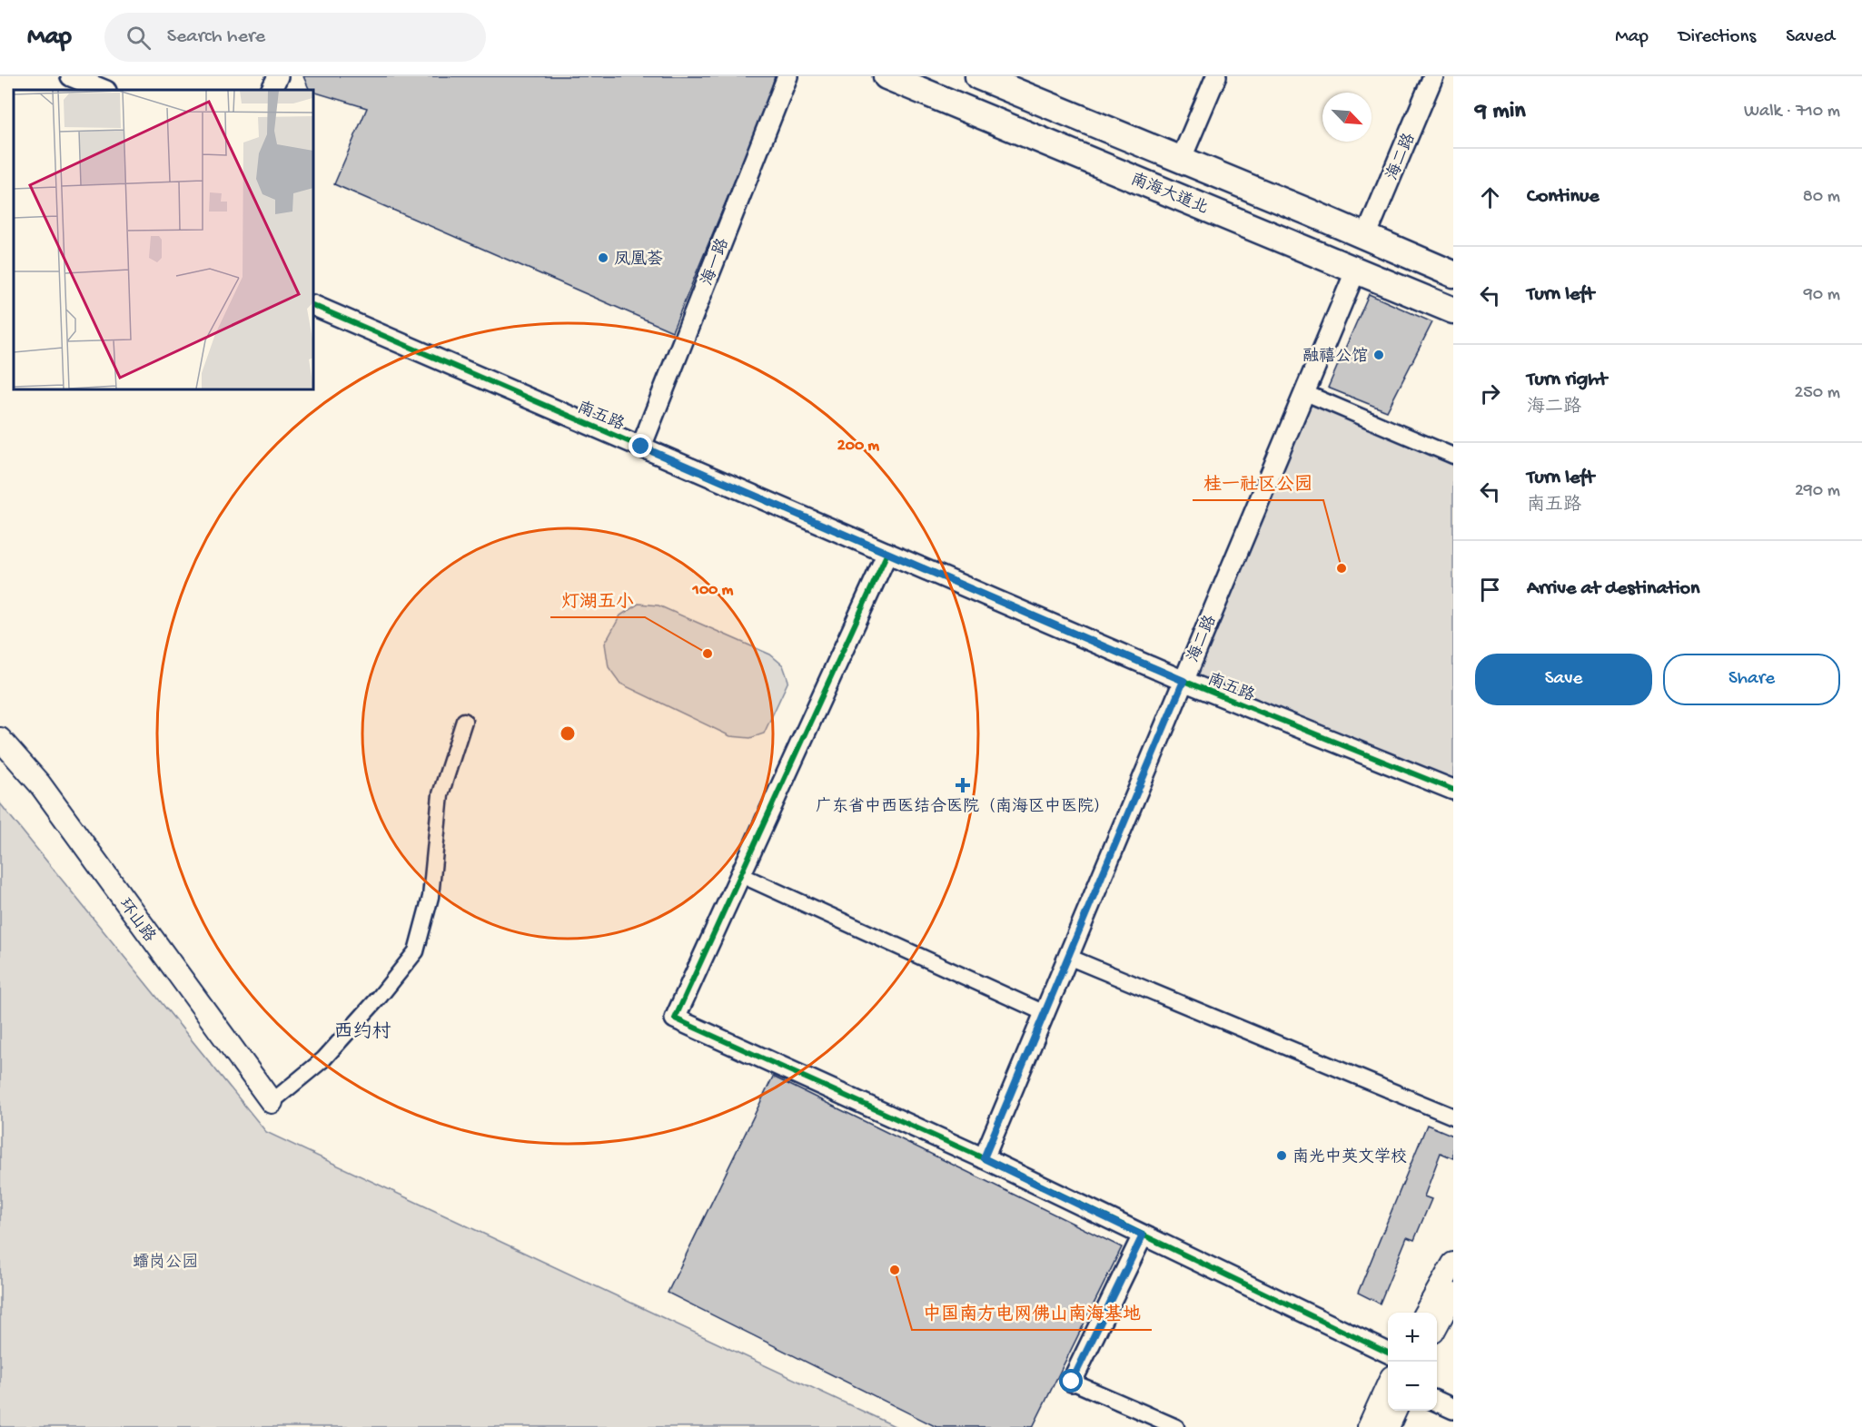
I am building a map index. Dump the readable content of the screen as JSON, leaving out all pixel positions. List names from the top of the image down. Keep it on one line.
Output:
{"streets":{"highway":["南海大道北"],"main road":["环山路"],"street":["海二路","海一路","南五路"]},"crossings":[["海二路","南海大道北"],["海二路","南五路"],["海一路","南五路"]],"districts":["西约村"],"parks":["𧒽岗公园"],"places":{"other":["凤凰荟","融禧公馆","桂一社区公园","灯湖五小","南光中英文学校","中国南方电网佛山南海基地"],"health":["广东省中西医结合医院（南海区中医院）"]},"north":"bottom right","page":{"header":"Map","search":"Search here","nav":["Map","Directions","Saved"],"heading":["9 min","Walk · 710 m"],"list":[["Continue","80 m"],["Turn left","90 m"],["Turn right","海二路","250 m"],["Turn left","南五路","290 m"],"Arrive at destination"],"buttons":["Save","Share"],"map_buttons":["+","−"]},"rings":["200 m","100 m"]}
